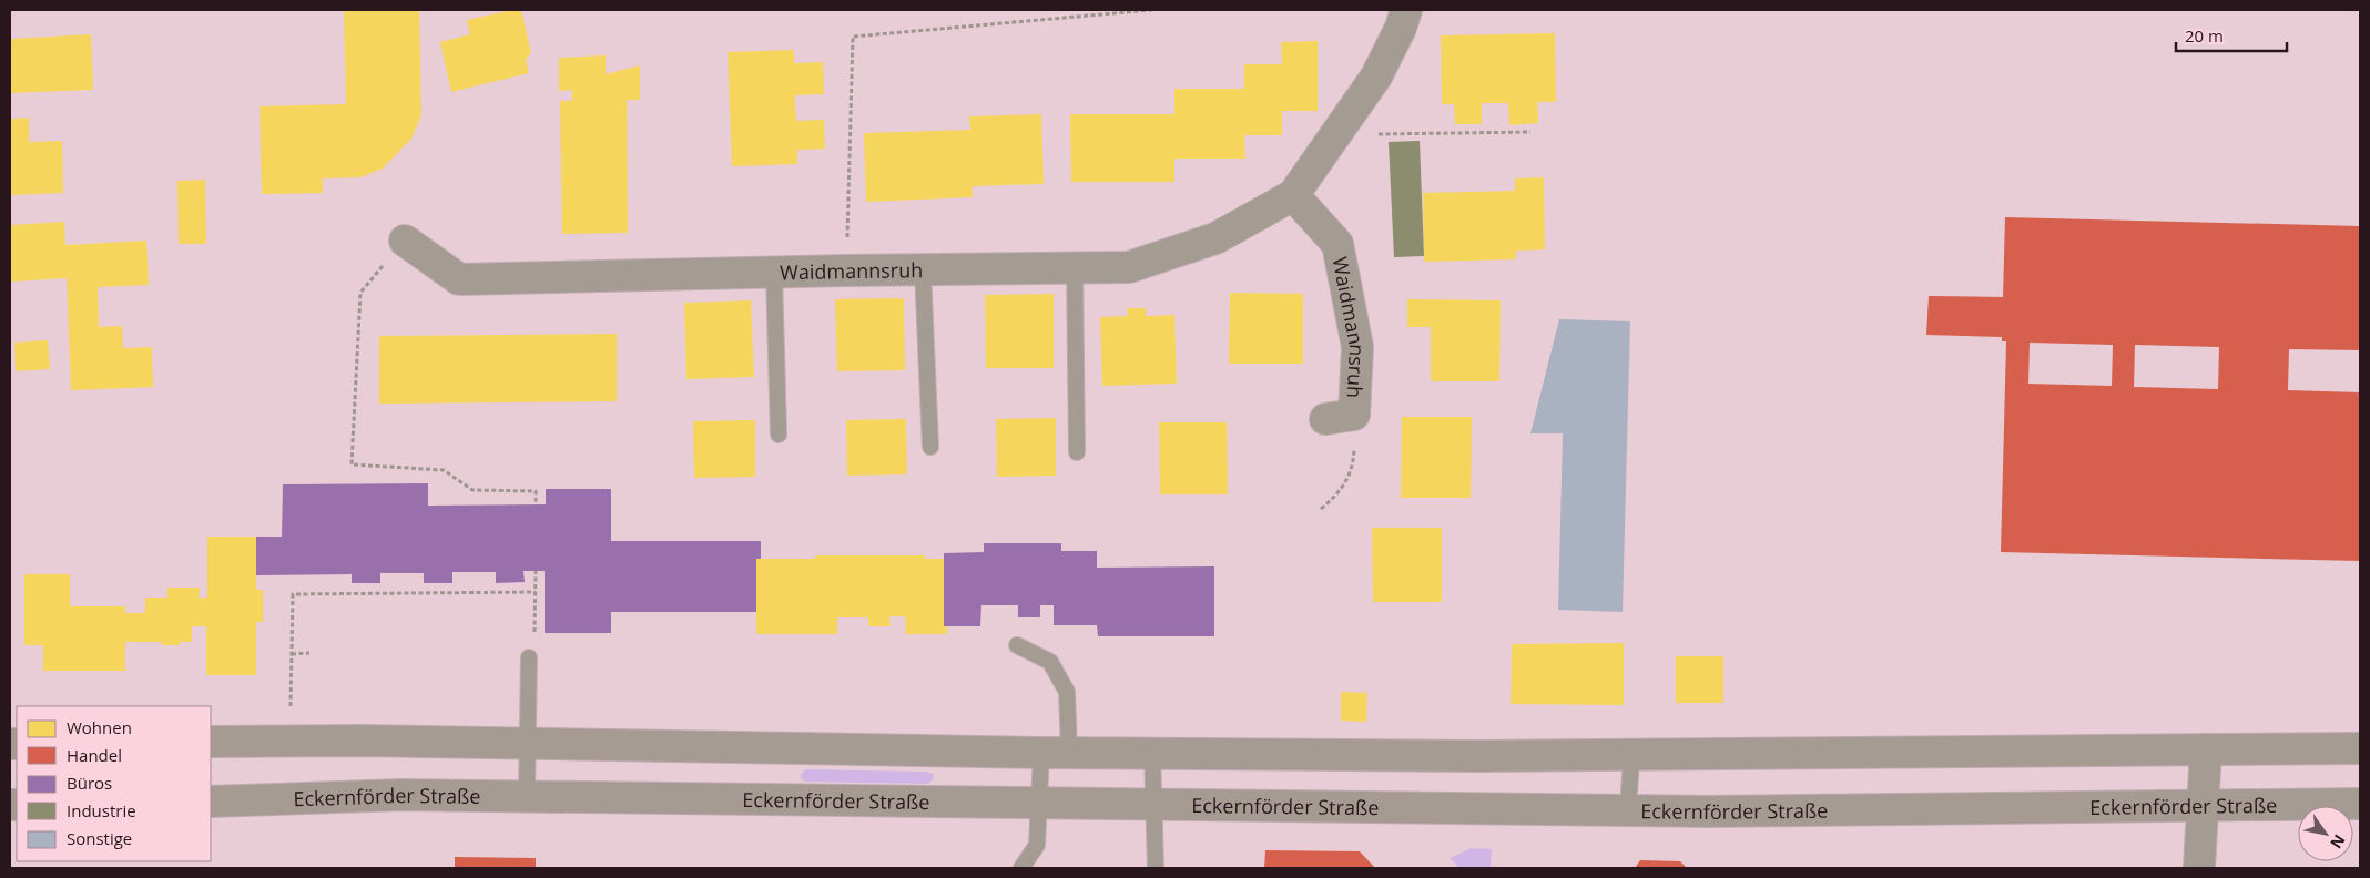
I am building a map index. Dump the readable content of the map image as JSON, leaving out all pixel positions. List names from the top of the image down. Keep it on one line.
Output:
{"streets":{"main road":["Eckernförder Straße"],"street":["Waidmannsruh"]},"legend":["Wohnen","Handel","Büros","Industrie","Sonstige"],"scale_bar":"20 m","north":"bottom right"}
